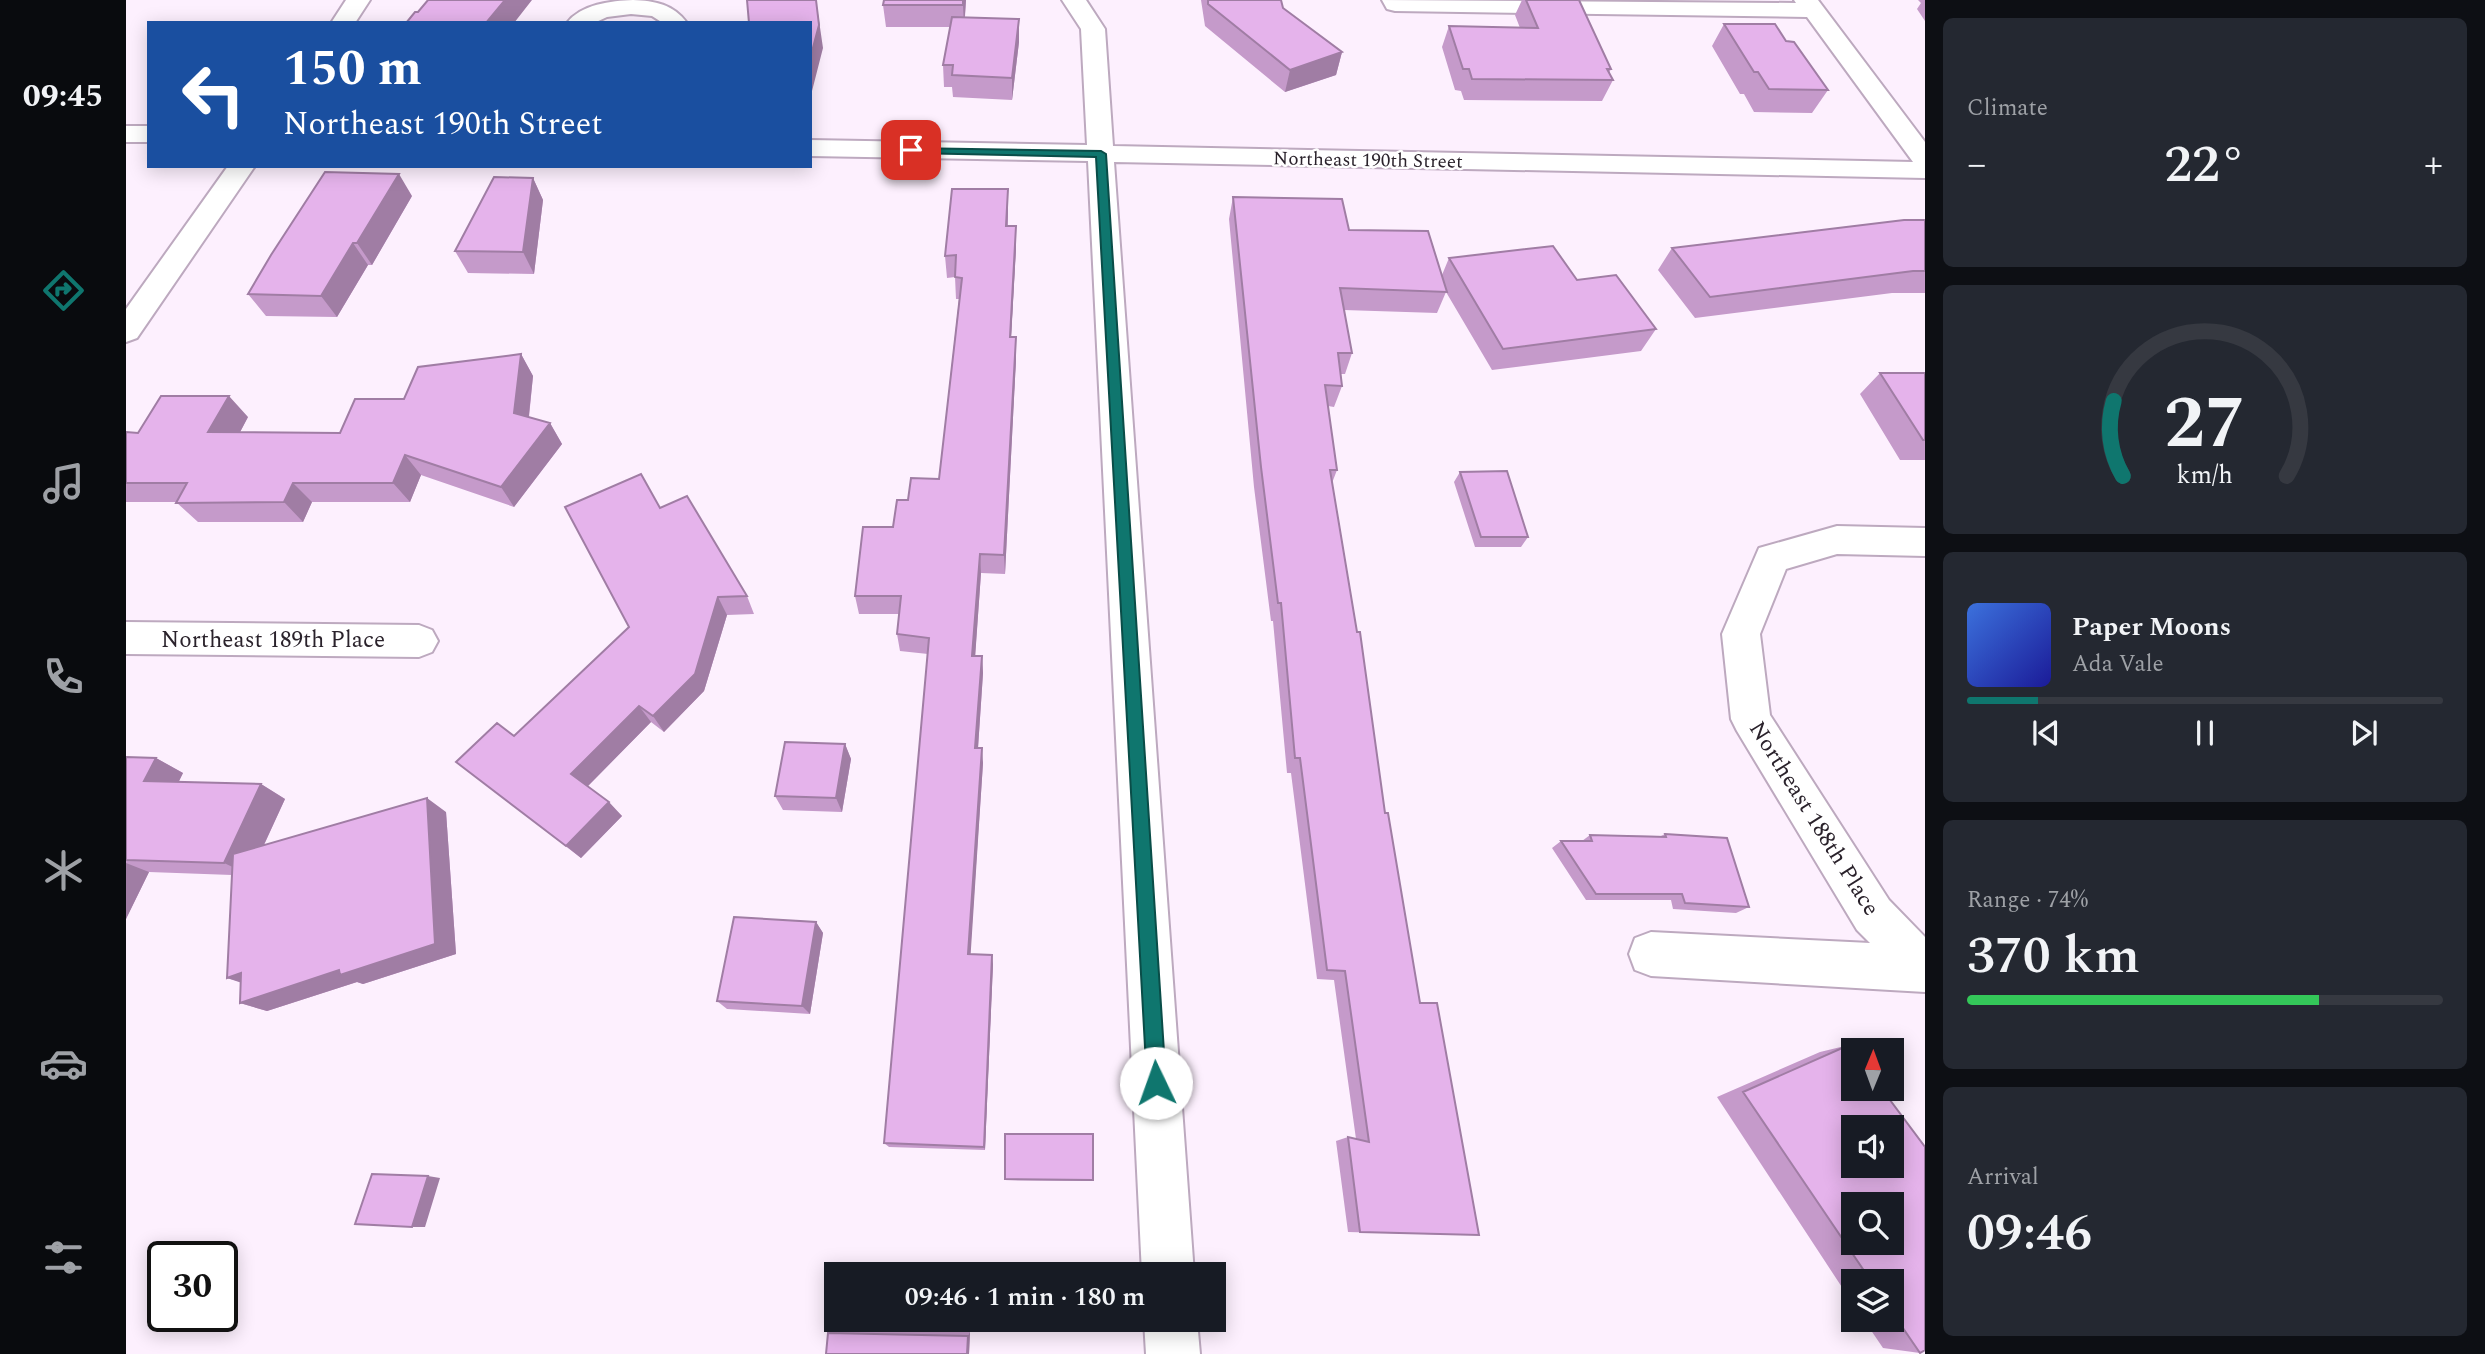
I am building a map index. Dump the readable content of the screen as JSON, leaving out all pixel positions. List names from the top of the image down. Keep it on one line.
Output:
{"streets":{"street":["Northeast 190th Street","Northeast 189th Place","Northeast 188th Place"]},"north":"top","page":{"tabs":"09:45","tile":["Climate",["Range · 74%","370 km"],["Arrival","09:46"]],"turn":["150 m","Northeast 190th Street"],"heat":["−","22°","+"],"song":["Paper Moons","Ada Vale"],"limit":"30","trip":"09:46 · 1 min · 180 m","gauge":["27","km/h"]}}
